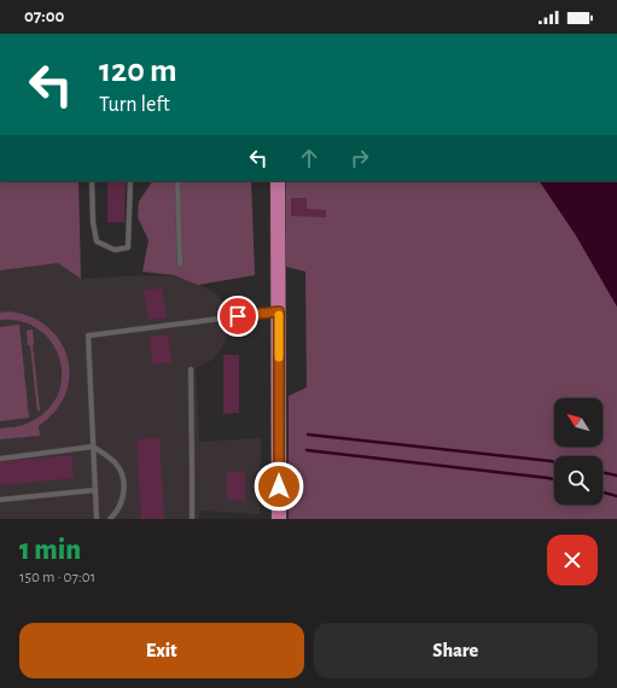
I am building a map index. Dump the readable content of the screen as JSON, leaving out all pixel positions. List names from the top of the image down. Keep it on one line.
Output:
{"north":"top left","page":{"status":"07:00","turn":["120 m","Turn left"],"heading":["1 min","150 m · 07:01"],"buttons":["Exit","Share"]}}
